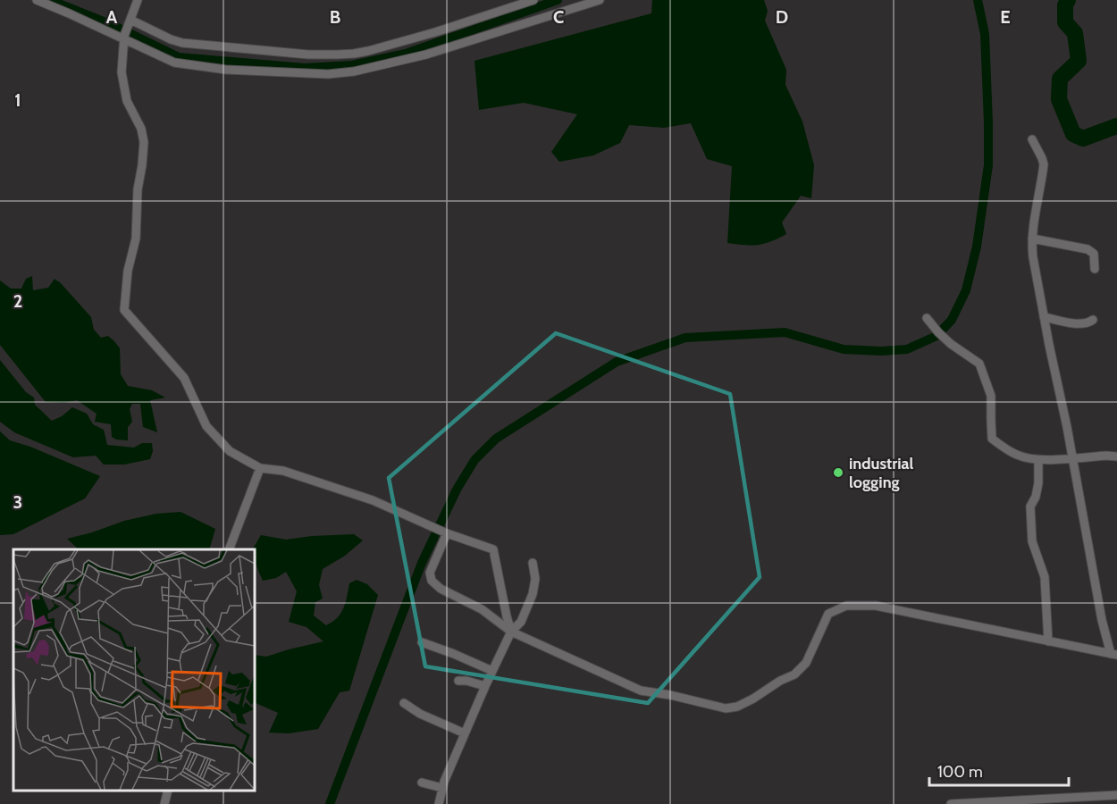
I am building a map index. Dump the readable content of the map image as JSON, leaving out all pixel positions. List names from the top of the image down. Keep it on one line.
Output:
{"places":["industrial logging"],"scale_bar":"100 m","grid":{"columns":["A","B","C","D","E"],"rows":["1","2","3"]}}
